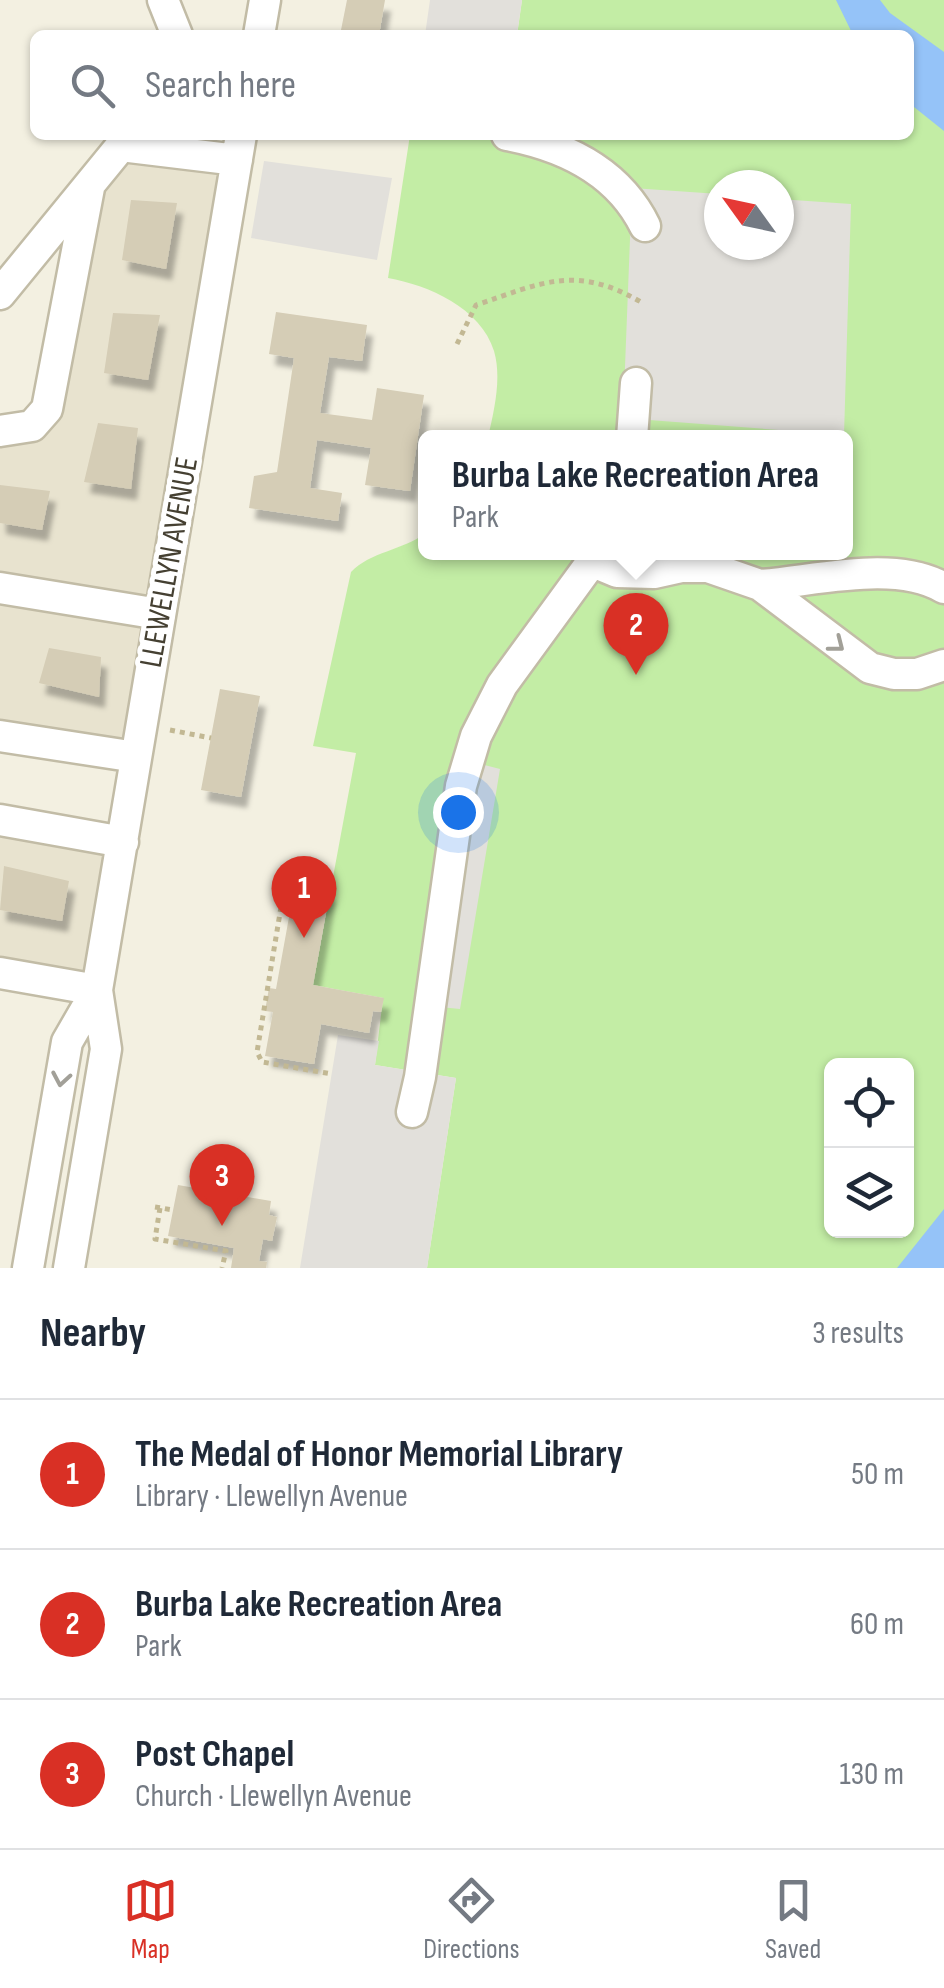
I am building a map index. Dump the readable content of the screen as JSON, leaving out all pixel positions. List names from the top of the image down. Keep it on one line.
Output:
{"streets":{"street":["LLEWELLYN AVENUE"]},"north":"top left","page":{"search":"Search here","popup":["Burba Lake Recreation Area","Park"],"pins":["2","1","3"],"heading":["Nearby","3 results"],"list":[{"mark":"1","name":"The Medal of Honor Memorial Library","note":"Library · Llewellyn Avenue","value":"50 m"},{"mark":"2","name":"Burba Lake Recreation Area","note":"Park","value":"60 m"},{"mark":"3","name":"Post Chapel","note":"Church · Llewellyn Avenue","value":"130 m"}],"nav":["Map","Directions","Saved"]}}
